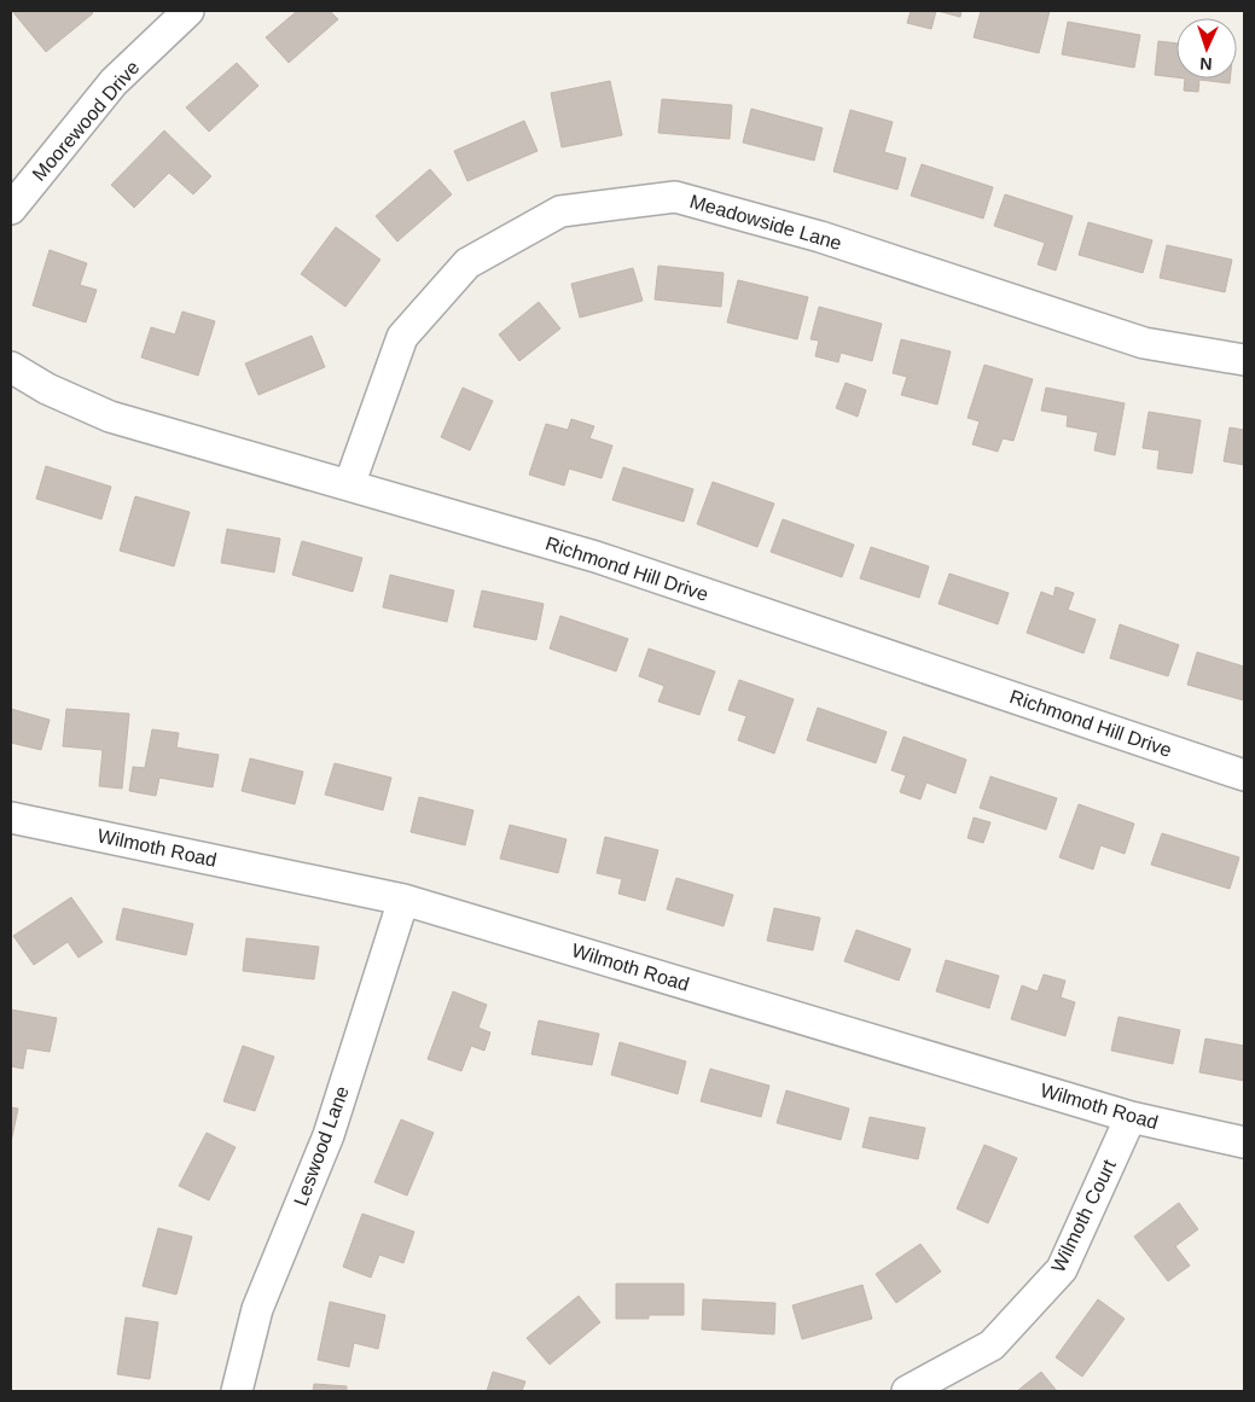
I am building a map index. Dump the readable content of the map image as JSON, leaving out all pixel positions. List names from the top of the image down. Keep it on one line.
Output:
{"streets":{"street":["Moorewood Drive","Meadowside Lane","Richmond Hill Drive","Wilmoth Road","Leswood Lane","Wilmoth Court"]},"crossings":[["Meadowside Lane","Richmond Hill Drive"],["Wilmoth Road","Leswood Lane"],["Wilmoth Road","Wilmoth Court"]],"north":"bottom"}
